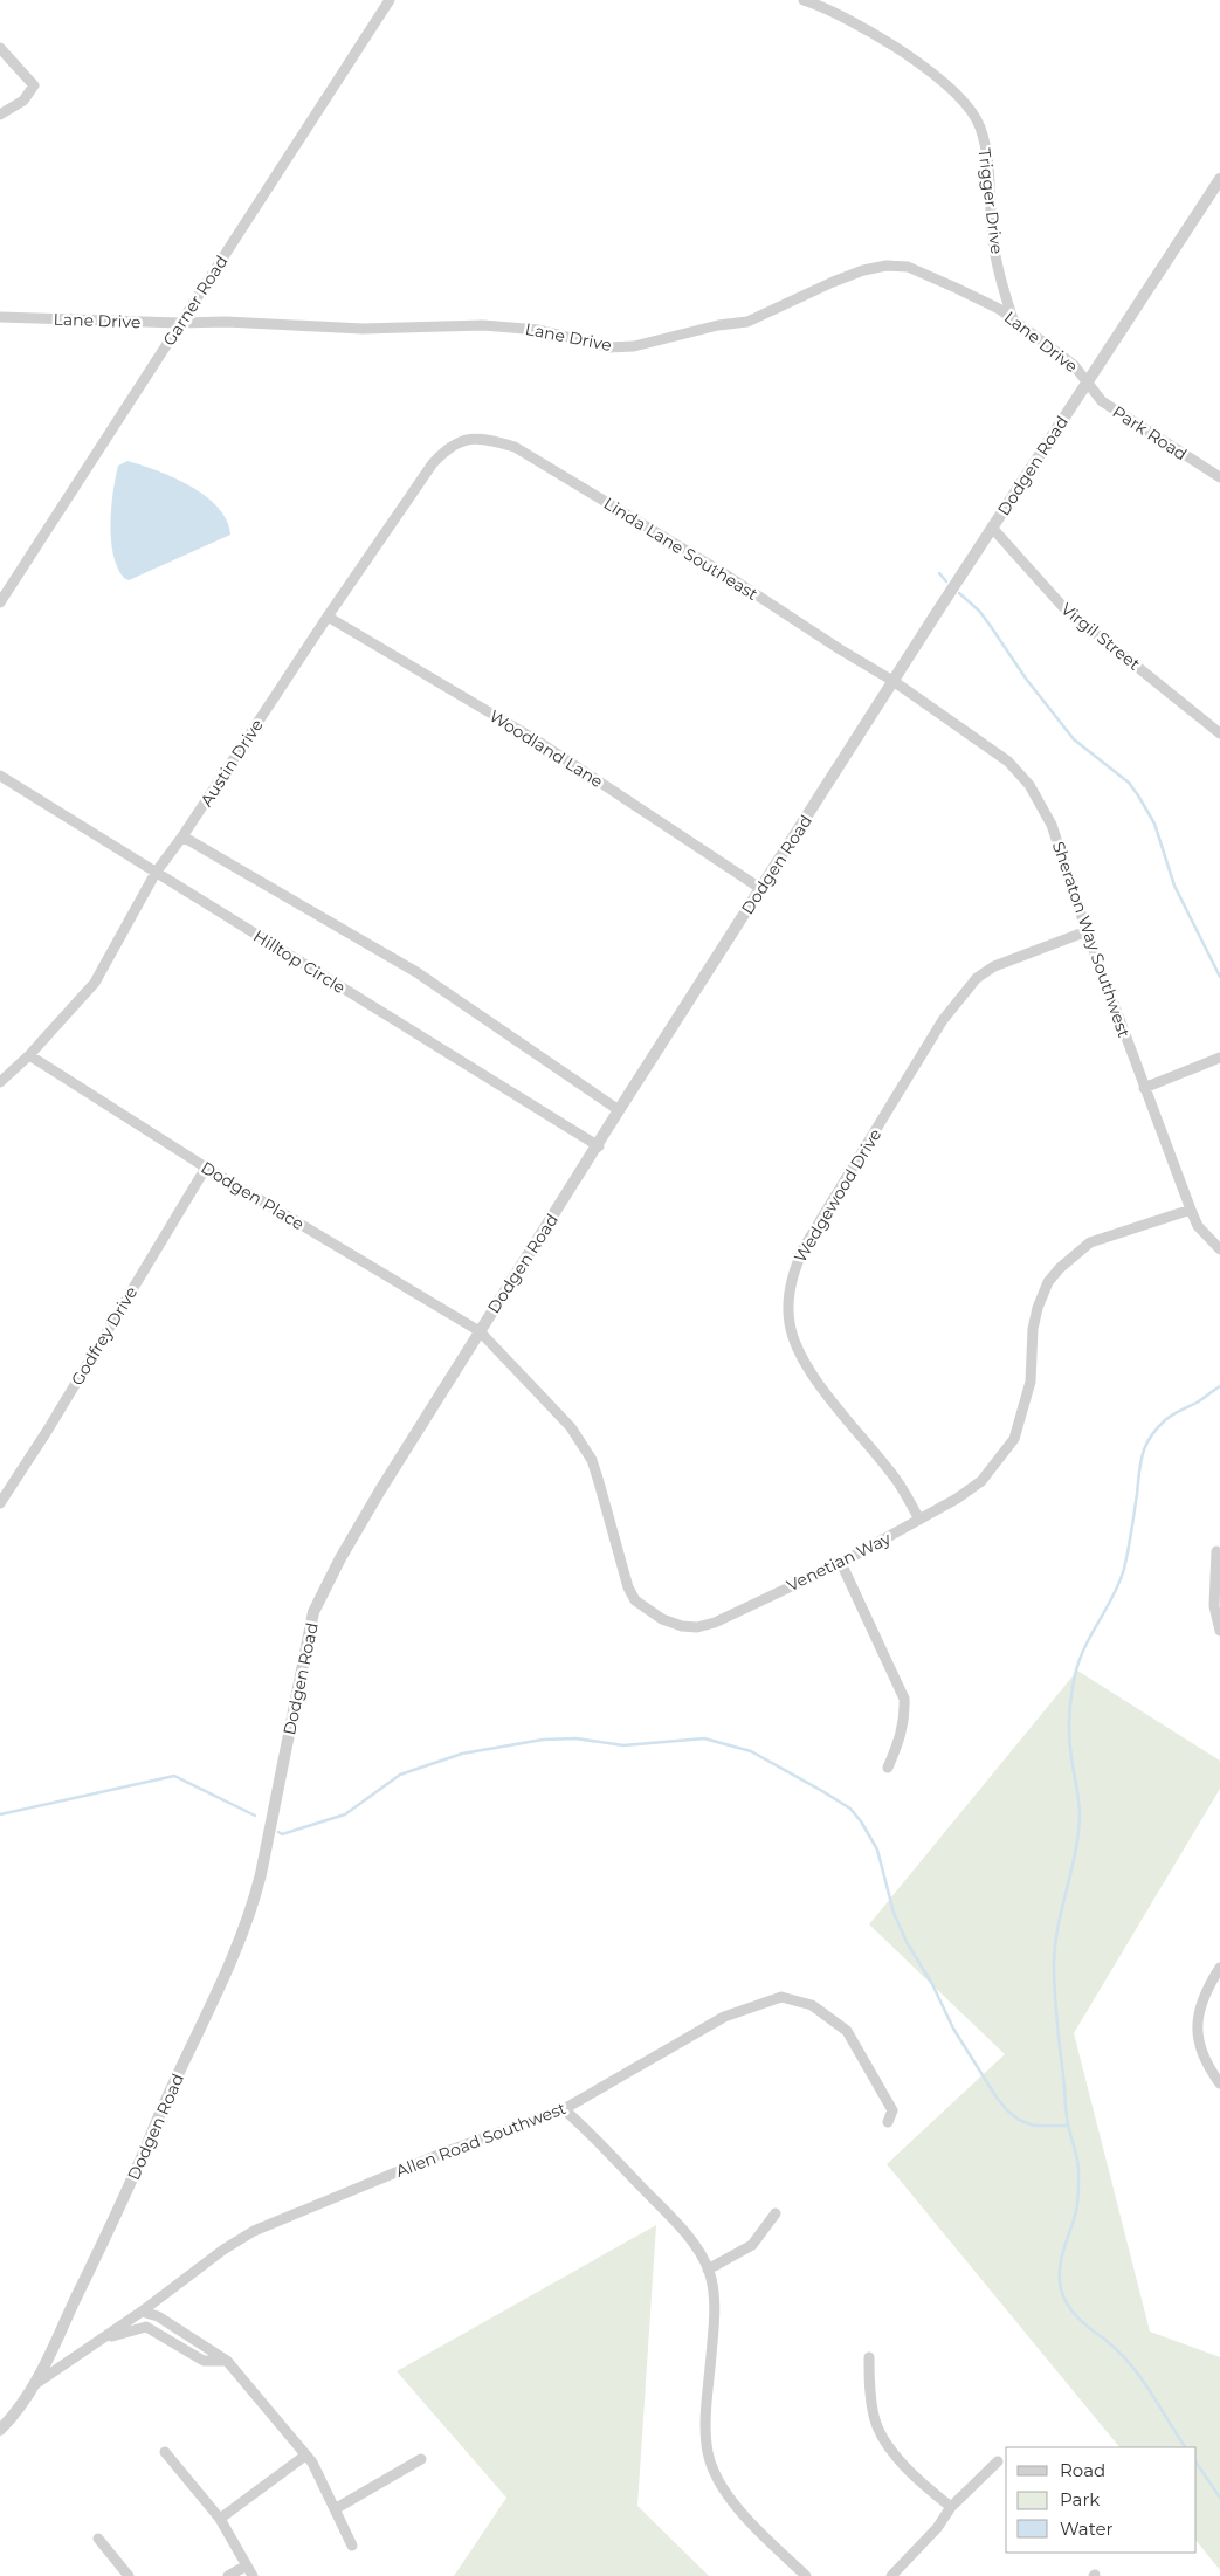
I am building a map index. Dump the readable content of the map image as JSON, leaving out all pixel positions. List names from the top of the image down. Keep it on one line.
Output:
{"streets":{"street":["Trigger Drive","Garner Road","Lane Drive","Park Road","Dodgen Road","Linda Lane Southeast","Virgil Street","Woodland Lane","Austin Drive","Sheraton Way Southwest","Hilltop Circle","Dodgen Place","Wedgewood Drive","Godfrey Drive","Venetian Way","Allen Road Southwest"]},"crossings":[["Trigger Drive","Lane Drive"],["Garner Road","Lane Drive"],["Lane Drive","Park Road"],["Lane Drive","Dodgen Road"],["Park Road","Dodgen Road"],["Dodgen Road","Linda Lane Southeast"],["Dodgen Road","Virgil Street"],["Dodgen Road","Woodland Lane"],["Dodgen Road","Sheraton Way Southwest"],["Dodgen Road","Hilltop Circle"],["Dodgen Road","Dodgen Place"],["Dodgen Road","Venetian Way"],["Dodgen Road","Allen Road Southwest"],["Linda Lane Southeast","Austin Drive"],["Linda Lane Southeast","Sheraton Way Southwest"],["Woodland Lane","Austin Drive"],["Austin Drive","Hilltop Circle"],["Austin Drive","Dodgen Place"],["Sheraton Way Southwest","Wedgewood Drive"],["Sheraton Way Southwest","Venetian Way"],["Dodgen Place","Godfrey Drive"],["Dodgen Place","Venetian Way"],["Wedgewood Drive","Venetian Way"]],"legend":["Road","Park","Water"]}
